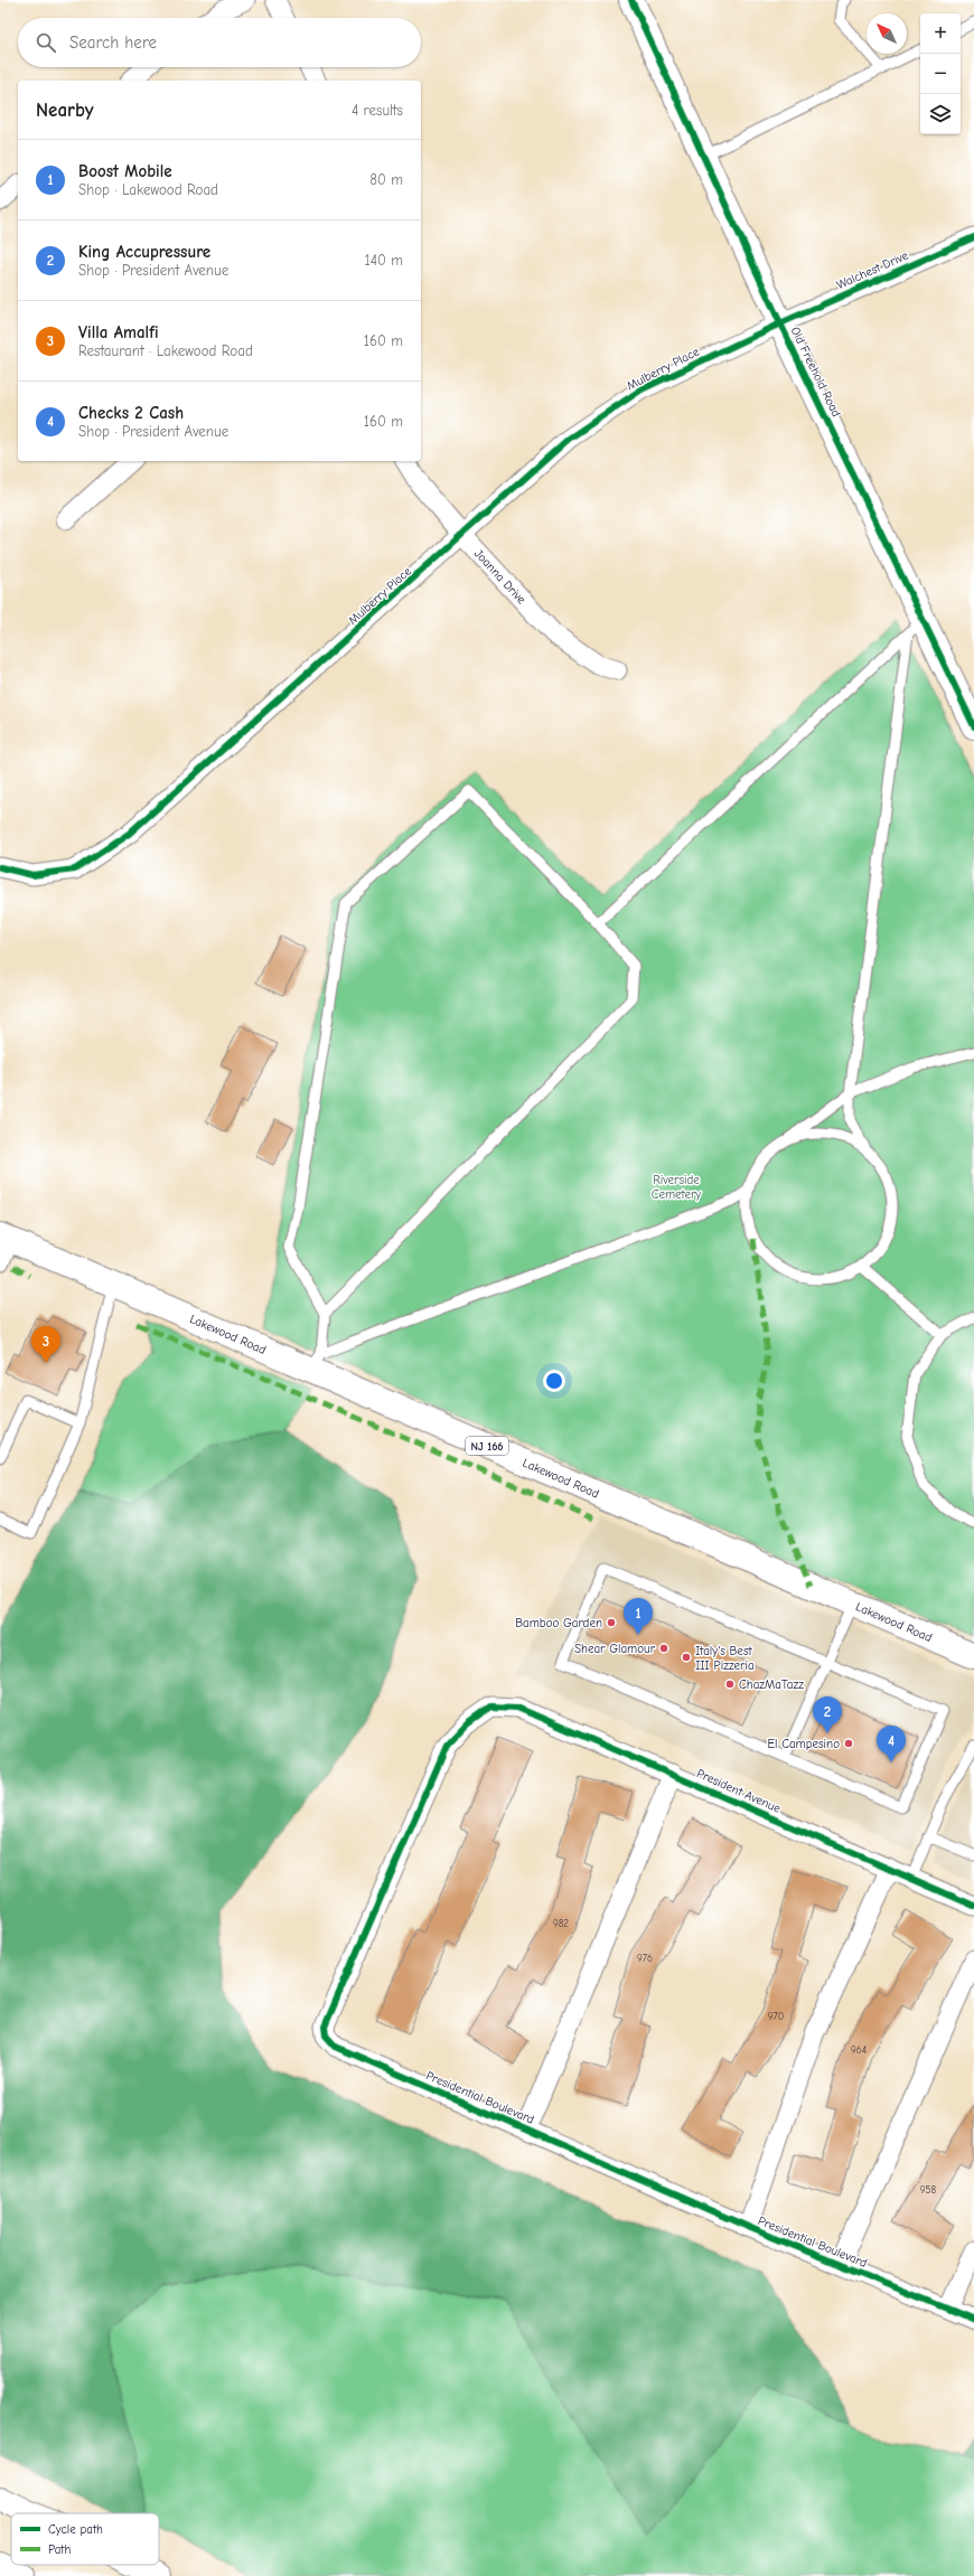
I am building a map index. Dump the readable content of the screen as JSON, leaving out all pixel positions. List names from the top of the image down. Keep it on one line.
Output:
{"streets":{"main road":["Old Freehold Road","Lakewood Road","NJ 166"],"street":["Walchest Drive","Mulberry Place","Joanna Drive","President Avenue","Presidential Boulevard"]},"crossings":[["Walchest Drive","Mulberry Place"],["Walchest Drive","Old Freehold Road"],["Mulberry Place","Old Freehold Road"],["Mulberry Place","Joanna Drive"],["President Avenue","Presidential Boulevard"]],"parks":["Riverside Cemetery"],"places":["Bamboo Garden","Shear Glamour","Italy's Best III Pizzeria","ChazMaTazz","El Campesino"],"house_numbers":["982","976","970","964","958"],"legend":["Cycle path","Path"],"north":"top left","page":{"map_buttons":["+","−"],"search":"Search here","heading":["Nearby","4 results"],"list":[{"mark":"1","name":"Boost Mobile","note":"Shop · Lakewood Road","value":"80 m"},{"mark":"2","name":"King Accupressure","note":"Shop · President Avenue","value":"140 m"},{"mark":"3","name":"Villa Amalfi","note":"Restaurant · Lakewood Road","value":"160 m"},{"mark":"4","name":"Checks 2 Cash","note":"Shop · President Avenue","value":"160 m"}],"pins":["3","1","2","4"]}}
